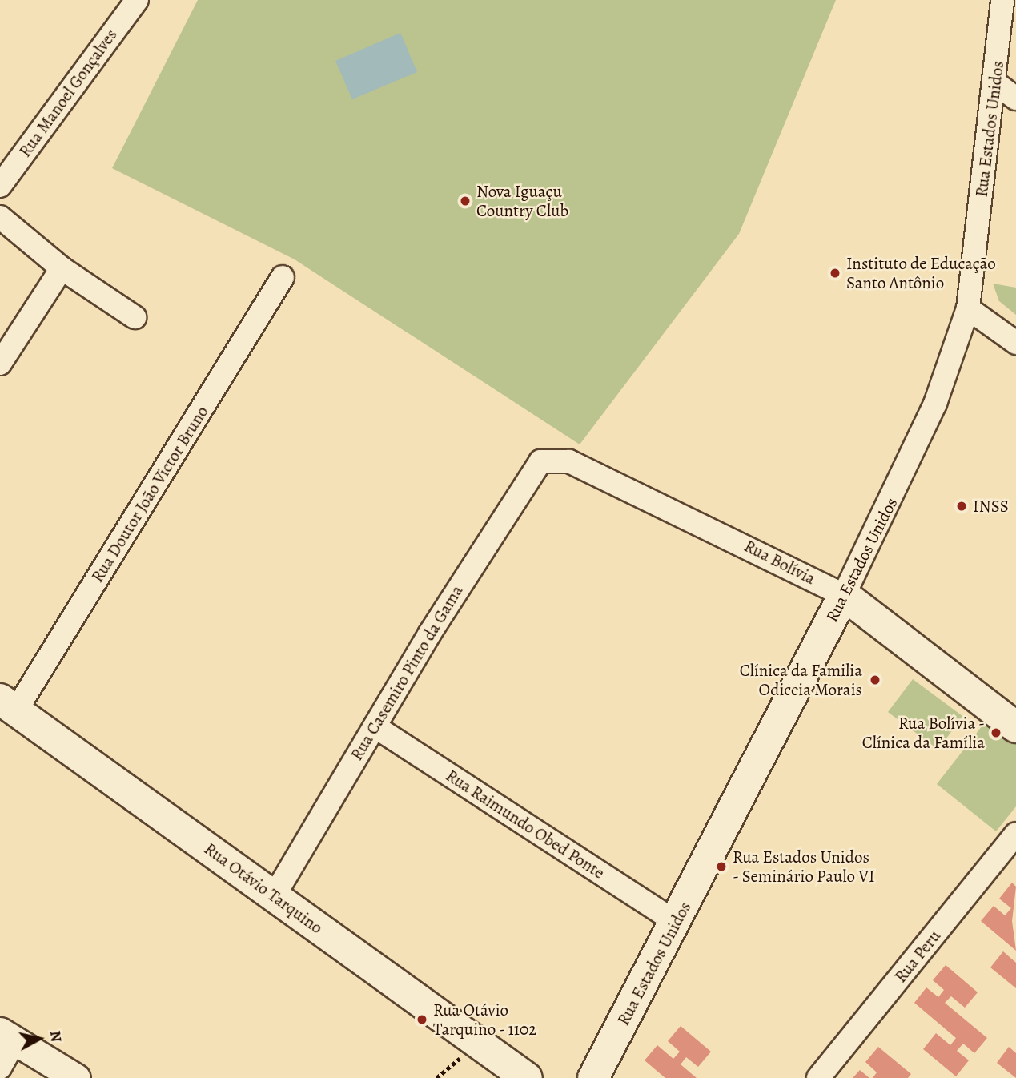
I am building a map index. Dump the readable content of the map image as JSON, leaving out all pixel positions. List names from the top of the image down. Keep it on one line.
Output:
{"streets":{"main road":["Rua Estados Unidos","Rua Bolívia","Rua Otávio Tarquino"],"street":["Rua Manoel Gonçalves","Rua Doutor João Victor Bruno","Rua Casemiro Pinto da Gama","Rua Raimundo Obed Ponte","Rua Peru"]},"crossings":[["Rua Estados Unidos","Rua Bolívia"],["Rua Estados Unidos","Rua Raimundo Obed Ponte"],["Rua Doutor João Victor Bruno","Rua Otávio Tarquino"],["Rua Bolívia","Rua Casemiro Pinto da Gama"],["Rua Casemiro Pinto da Gama","Rua Raimundo Obed Ponte"],["Rua Casemiro Pinto da Gama","Rua Otávio Tarquino"]],"places":["Nova Iguaçu Country Club","Instituto de Educação Santo Antônio","INSS","Clínica da Familia Odiceia Morais","Rua Bolívia - Clínica da Família","Rua Estados Unidos - Seminário Paulo VI","Rua Otávio Tarquino - 1102"],"north":"right"}
